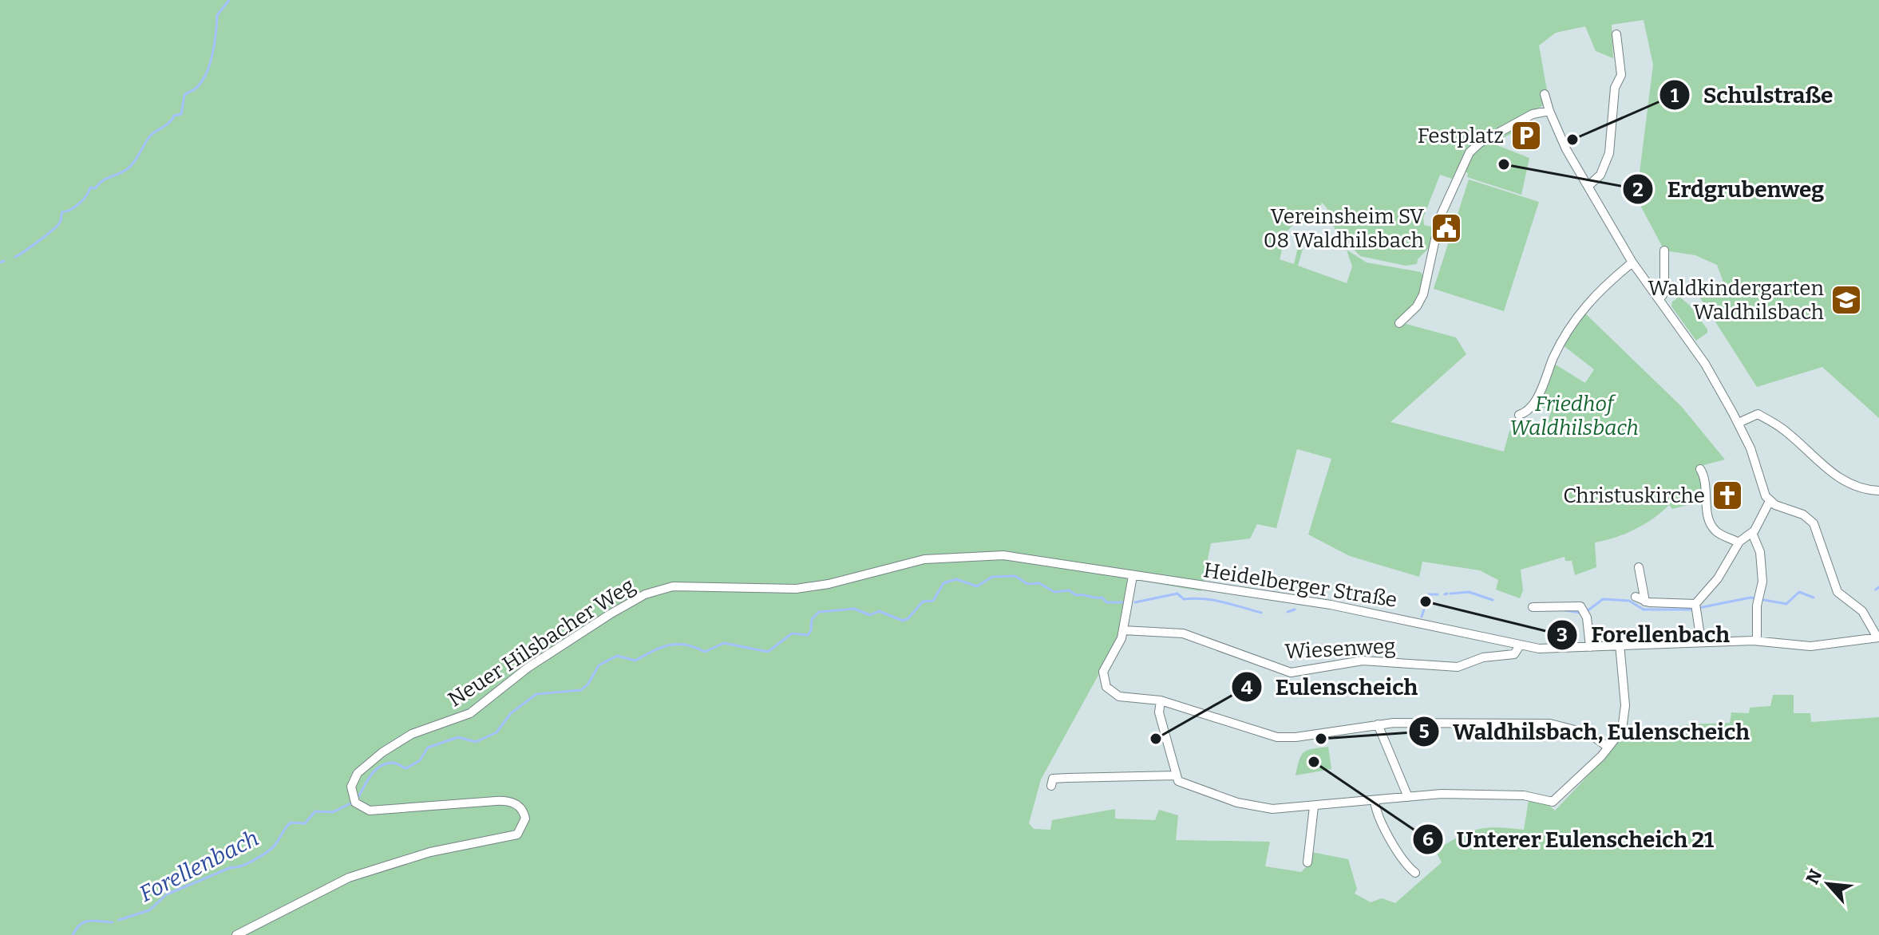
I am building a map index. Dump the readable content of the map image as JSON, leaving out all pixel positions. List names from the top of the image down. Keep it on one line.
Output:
{"streets":{"street":["Heidelberger Straße","Neuer Hilsbacher Weg","Wiesenweg"]},"crossings":[["Heidelberger Straße","Neuer Hilsbacher Weg"],["Heidelberger Straße","Wiesenweg"]],"water":["Forellenbach"],"parks":["Friedhof Waldhilsbach"],"places":{"parking":["Festplatz"],"other":["Schulstraße","Erdgrubenweg","Forellenbach","Eulenscheich","Waldhilsbach, Eulenscheich","Unterer Eulenscheich 21"],"public building":["Vereinsheim SV 08 Waldhilsbach"],"school or university":["Waldkindergarten Waldhilsbach"],"church":["Christuskirche"]},"north":"top left"}
